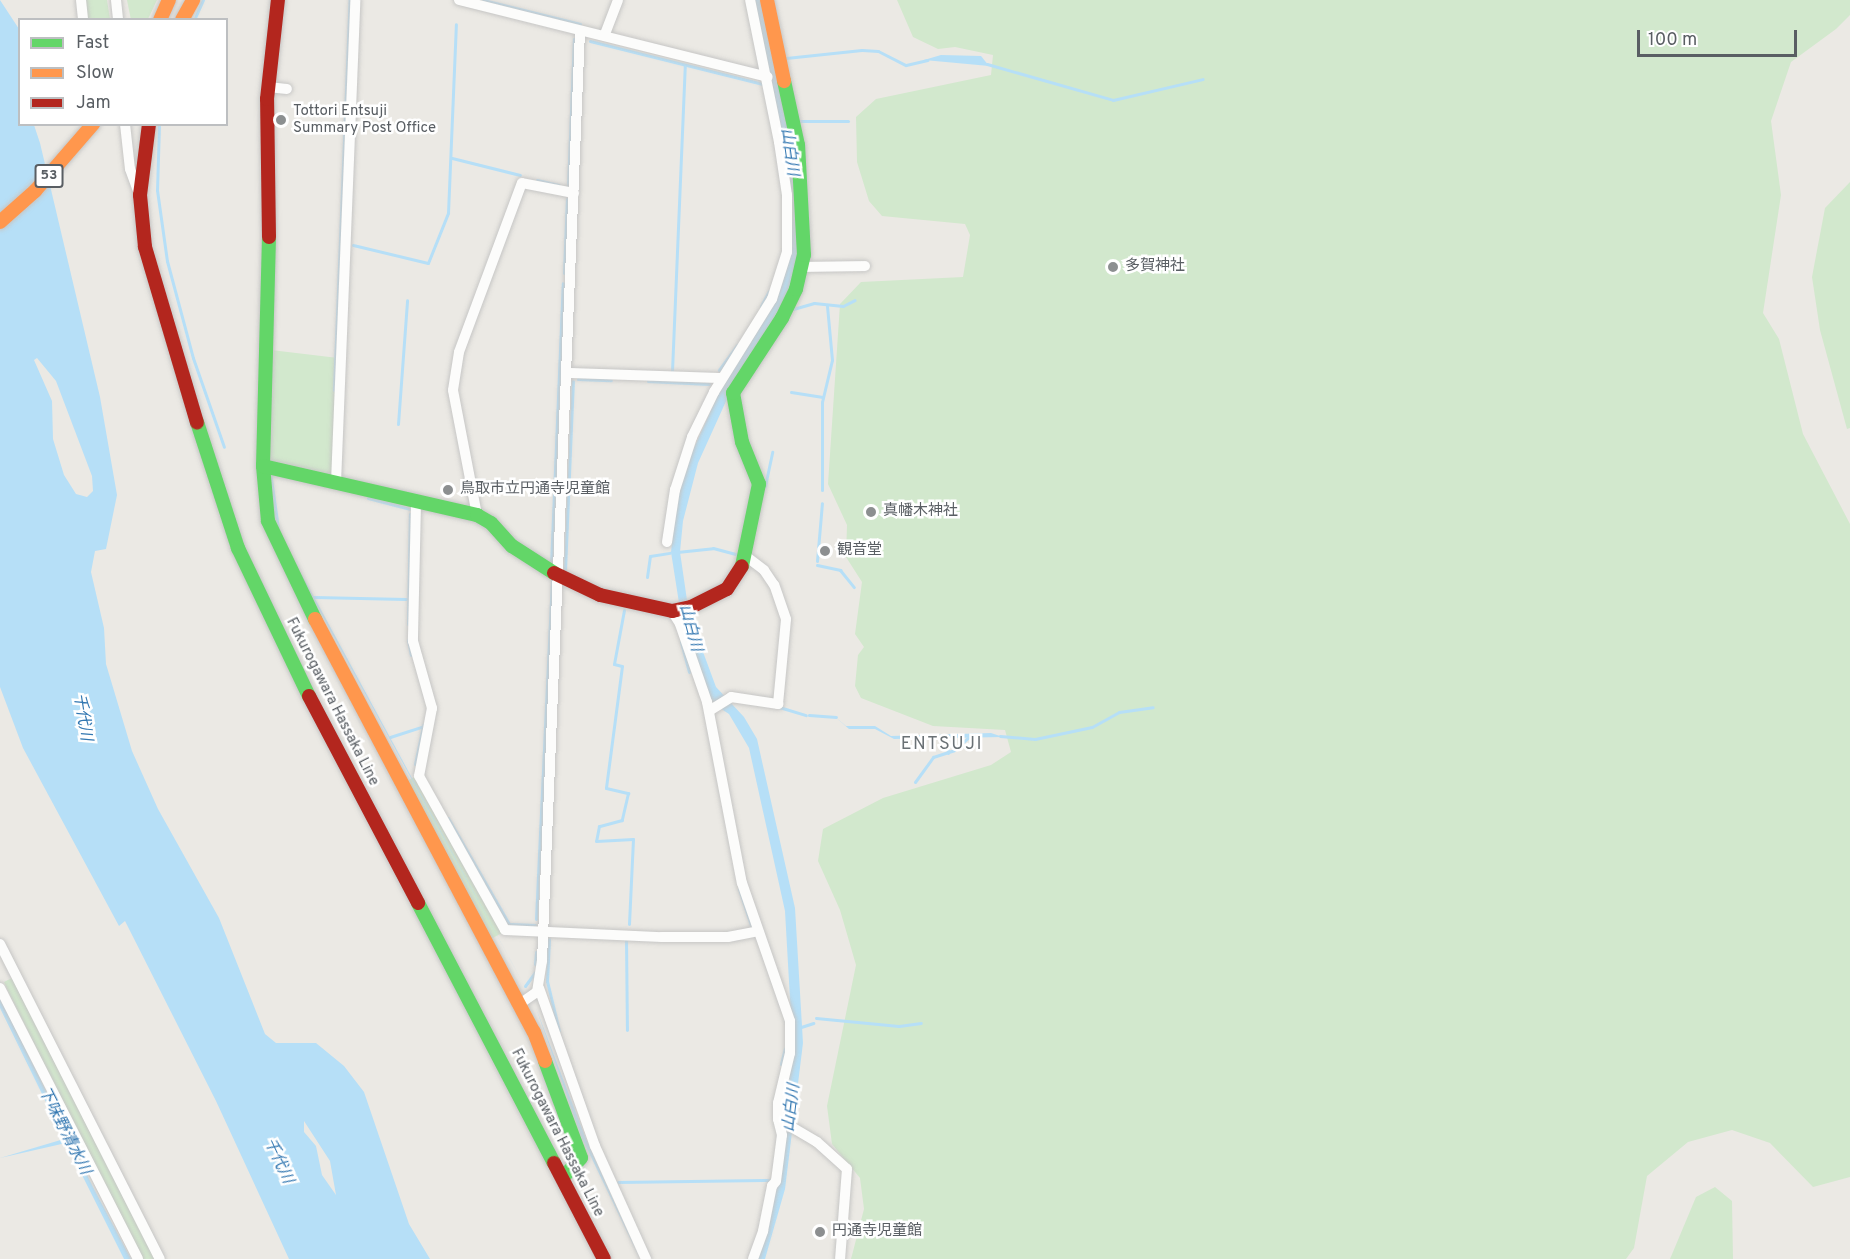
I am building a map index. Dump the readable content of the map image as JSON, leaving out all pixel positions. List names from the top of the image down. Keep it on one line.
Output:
{"streets":{"main road":["53","Fukurogawara Hassaka Line"]},"districts":["ENTSUJI"],"water":["山白川","千代川","下味野清水川"],"places":["Tottori Entsuji Summary Post Office","多賀神社","鳥取市立円通寺児童館","真幡木神社","観音堂","円通寺児童館"],"legend":["Fast","Slow","Jam"],"scale_bar":"100 m"}
